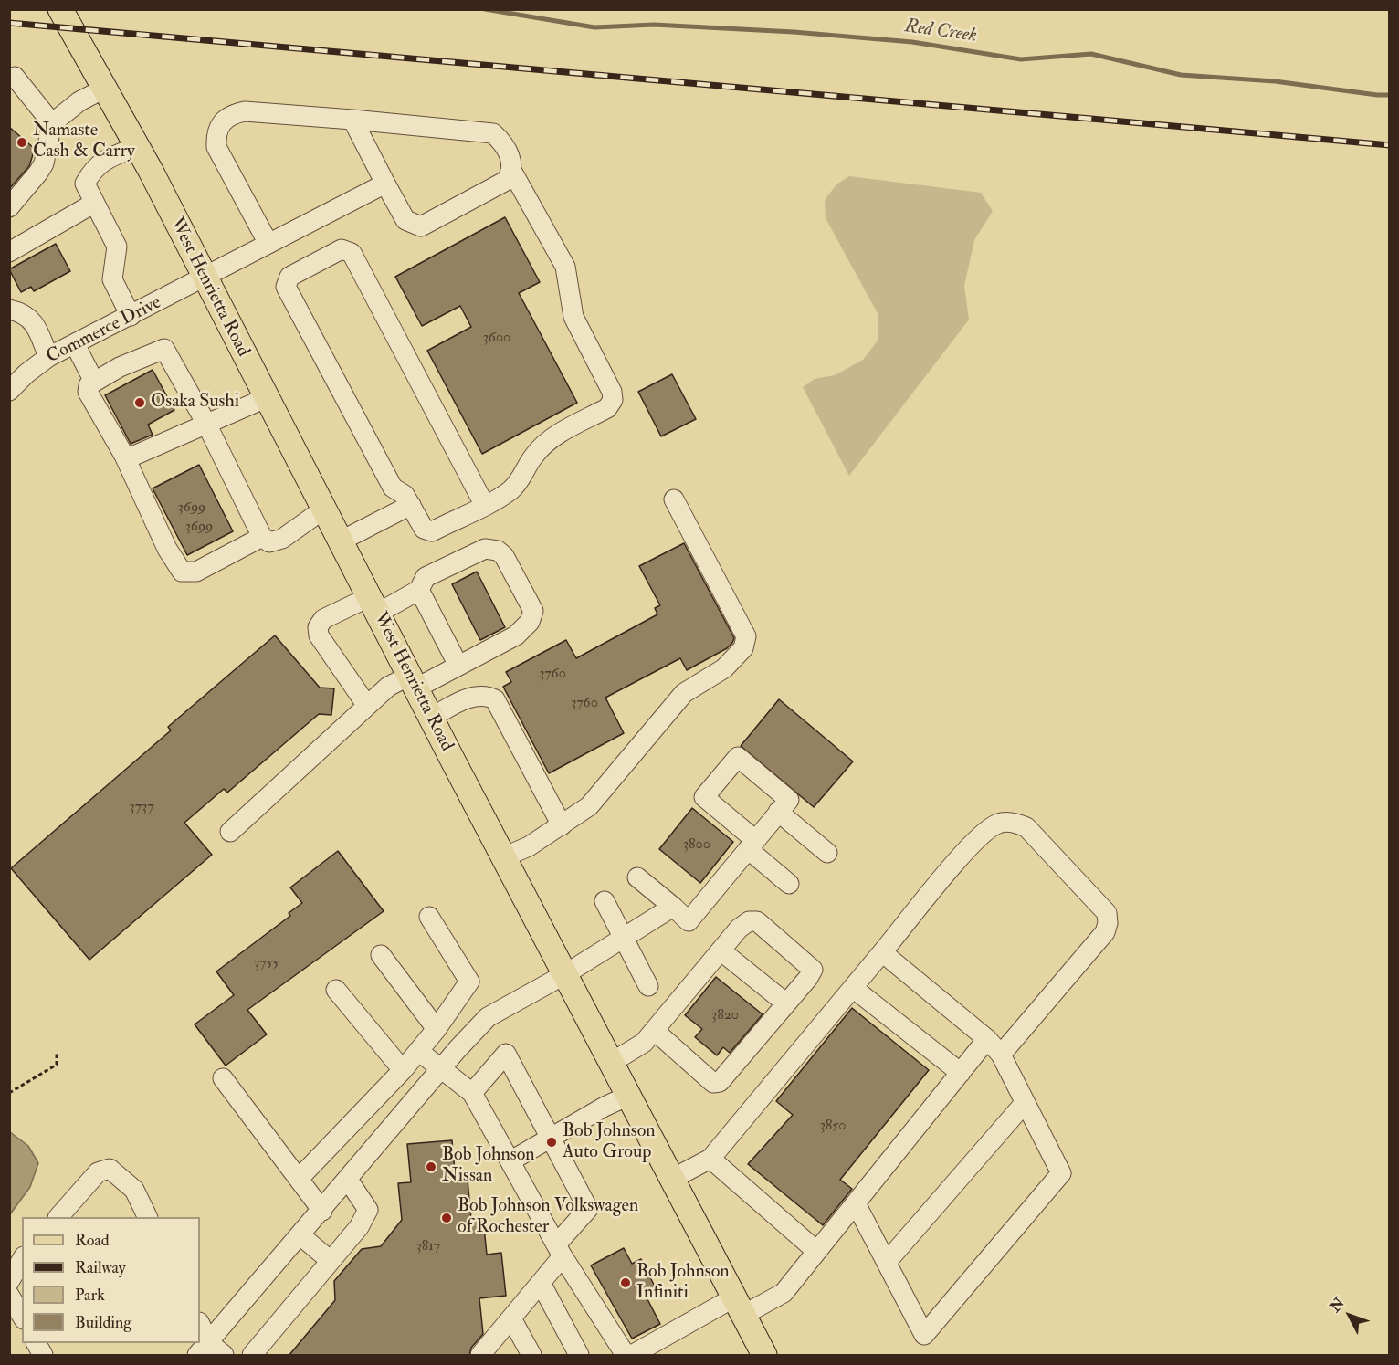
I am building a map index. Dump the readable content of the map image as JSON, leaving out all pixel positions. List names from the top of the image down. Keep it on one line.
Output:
{"streets":{"main road":["West Henrietta Road"],"street":["Commerce Drive"]},"crossings":[["West Henrietta Road","Commerce Drive"]],"water":["Red Creek"],"places":["Namaste Cash & Carry","Osaka Sushi","Bob Johnson Auto Group","Bob Johnson Nissan","Bob Johnson Volkswagen of Rochester","Bob Johnson Infiniti"],"house_numbers":["3600","3699","3699","3760","3760","3737","3800","3755","3820","3850","3817"],"legend":["Road","Railway","Park","Building"],"north":"top left"}
